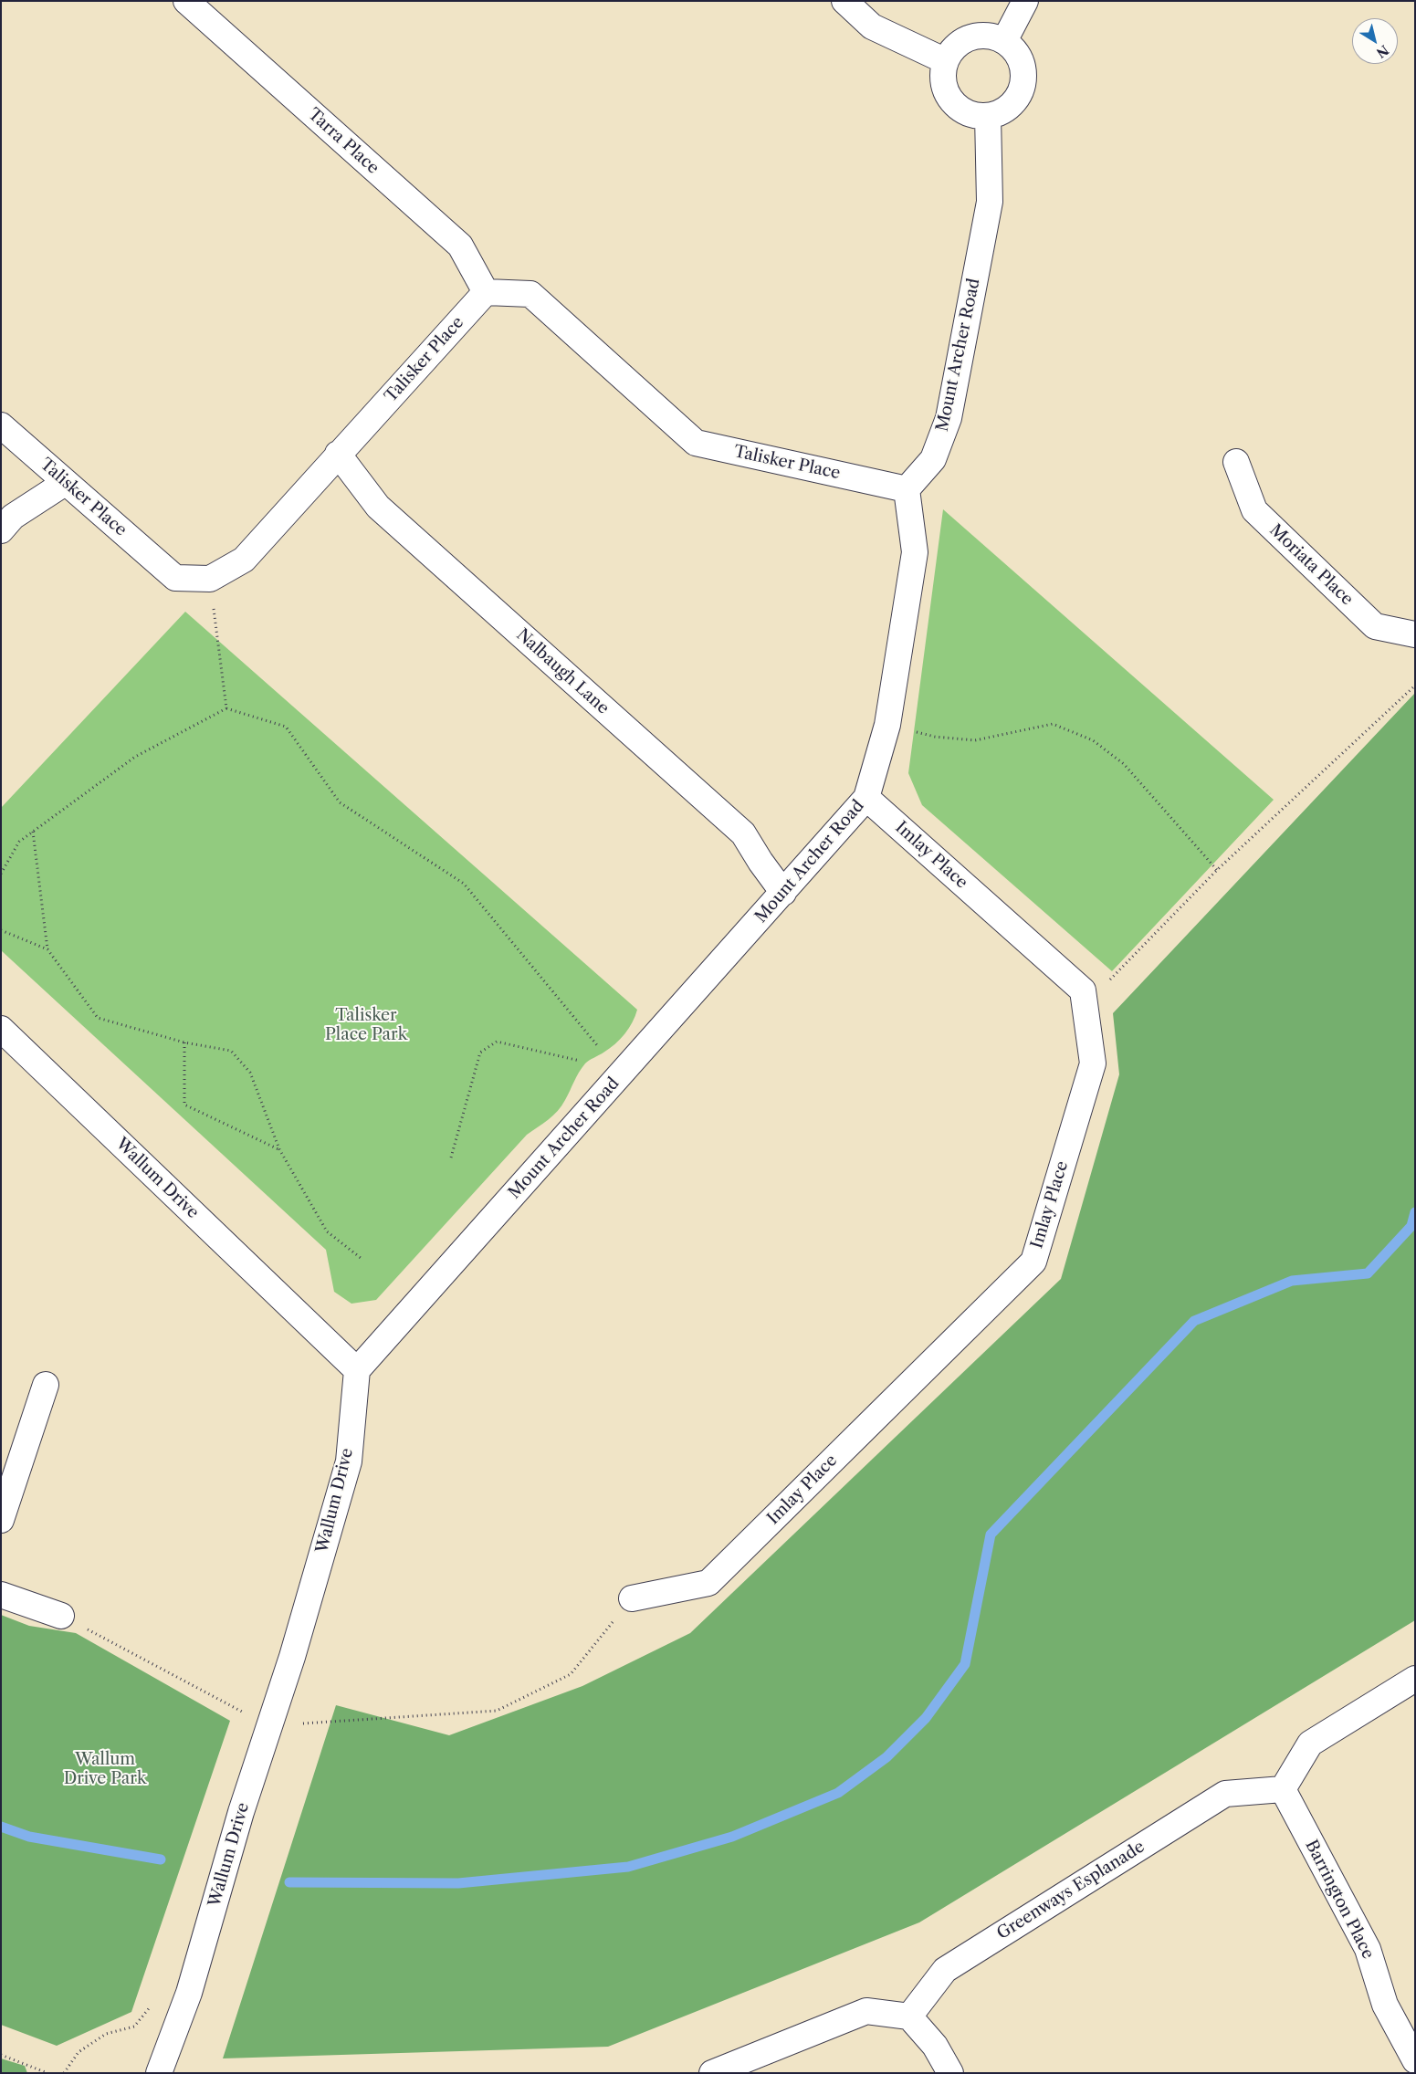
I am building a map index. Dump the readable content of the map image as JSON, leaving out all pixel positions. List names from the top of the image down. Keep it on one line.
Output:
{"streets":{"street":["Tarra Place","Mount Archer Road","Talisker Place","Moriata Place","Nalbaugh Lane","Imlay Place","Wallum Drive","Greenways Esplanade","Barrington Place"]},"crossings":[["Tarra Place","Talisker Place"],["Mount Archer Road","Talisker Place"],["Mount Archer Road","Nalbaugh Lane"],["Mount Archer Road","Imlay Place"],["Mount Archer Road","Wallum Drive"],["Talisker Place","Nalbaugh Lane"],["Greenways Esplanade","Barrington Place"]],"parks":["Talisker Place Park","Wallum Drive Park"],"north":"bottom right"}
